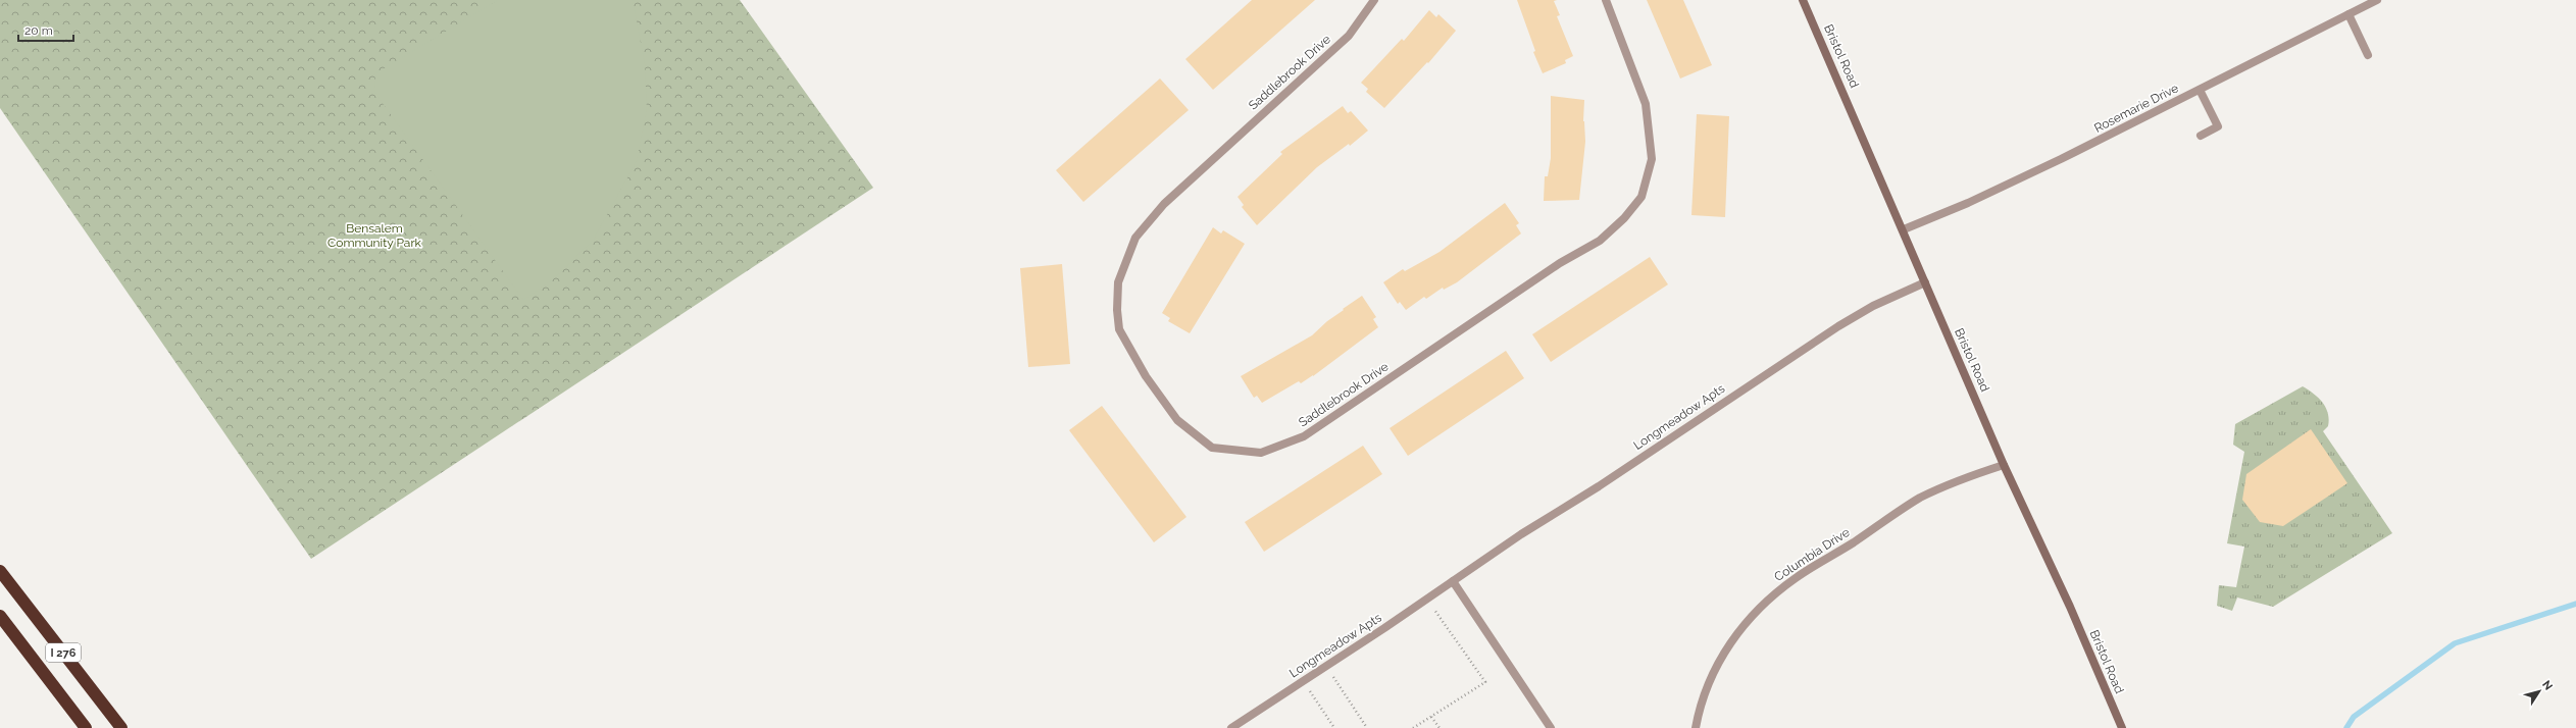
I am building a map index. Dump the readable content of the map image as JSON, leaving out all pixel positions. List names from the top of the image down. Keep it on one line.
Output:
{"streets":{"highway":["I 276"],"main road":["Bristol Road"],"street":["Saddlebrook Drive","Rosemarie Drive","Longmeadow Apts","Columbia Drive"]},"crossings":[["Bristol Road","Rosemarie Drive"],["Bristol Road","Longmeadow Apts"],["Bristol Road","Columbia Drive"]],"parks":["Bensalem Community Park"],"scale_bar":"20 m","north":"top right"}
